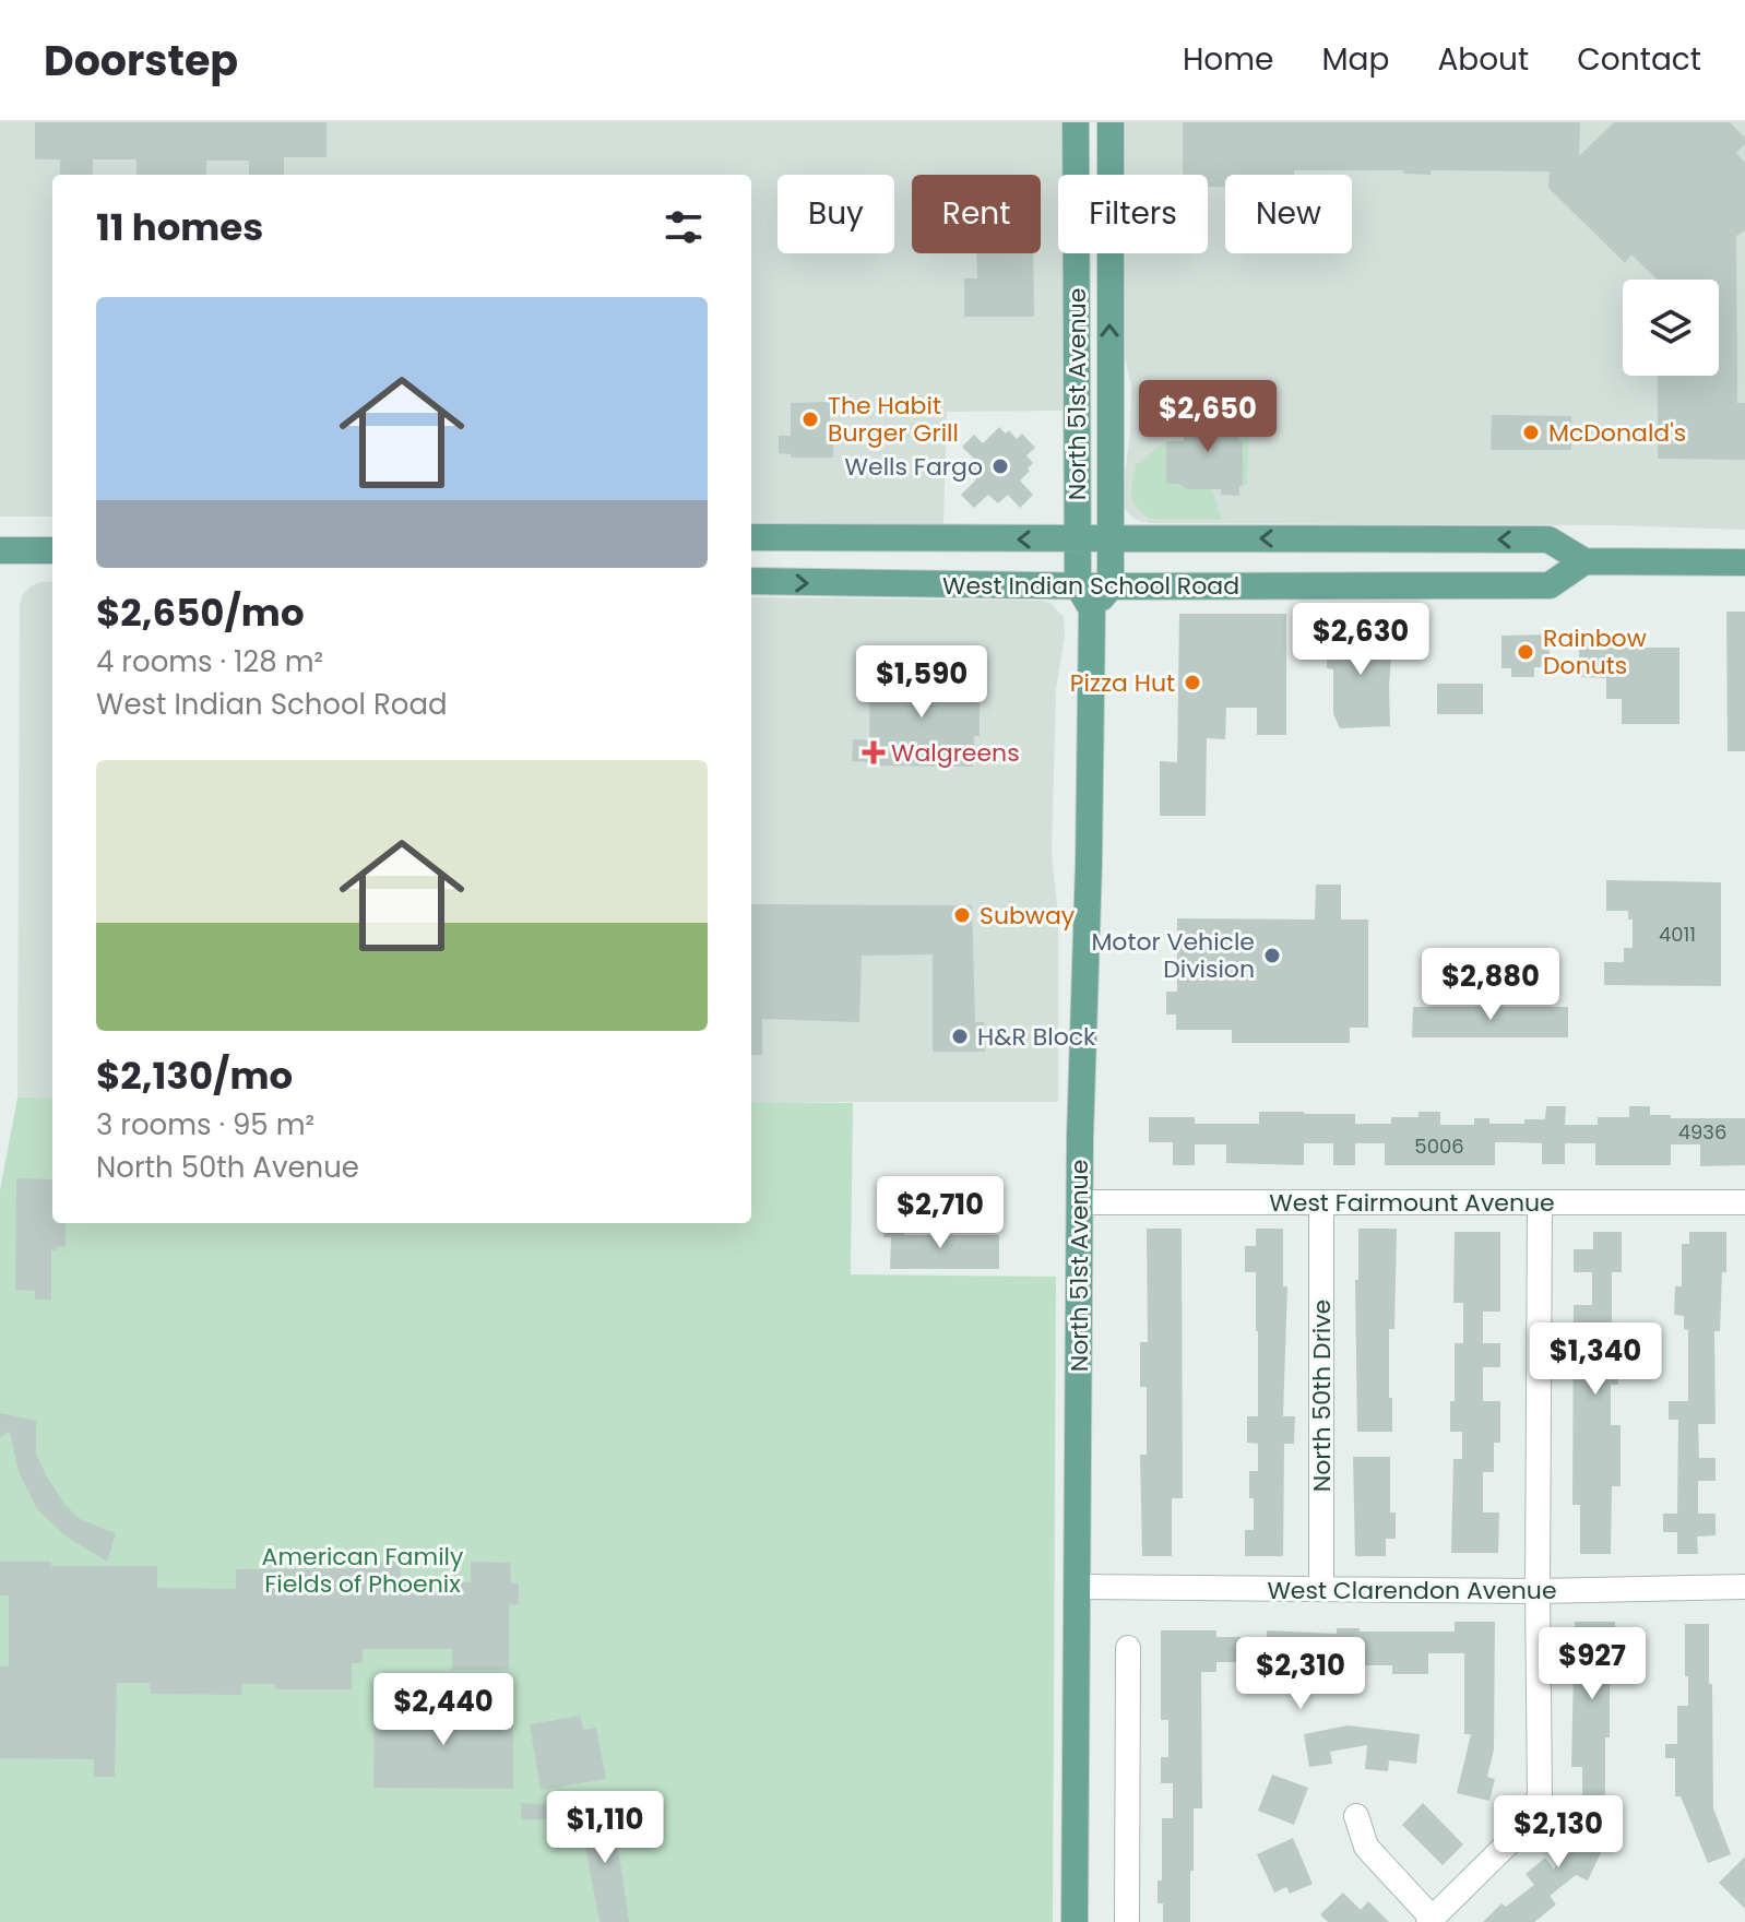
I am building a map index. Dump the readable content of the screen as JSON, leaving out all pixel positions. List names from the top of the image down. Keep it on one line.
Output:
{"streets":{"main road":["North 51st Avenue","West Indian School Road"],"street":["West Fairmount Avenue","North 50th Drive","West Clarendon Avenue"]},"crossings":[["North 51st Avenue","West Indian School Road"],["North 51st Avenue","West Fairmount Avenue"],["North 51st Avenue","West Clarendon Avenue"],["West Fairmount Avenue","North 50th Drive"],["North 50th Drive","West Clarendon Avenue"]],"parks":["American Family Fields of Phoenix"],"places":{"other":["The Habit Burger Grill","McDonald's","Wells Fargo","Rainbow Donuts","Pizza Hut","Subway","Motor Vehicle Division","H&R Block"],"health":["Walgreens"]},"house_numbers":["4011","4936","5006"],"page":{"header":"Doorstep","nav":["Home","Map","About","Contact"],"chip":["Buy","Rent","Filters","New"],"heading":"11 homes","list":[{"name":"$2,650/mo","note":"4 rooms · 128 m² · West Indian School Road"},{"name":"$2,130/mo","note":"3 rooms · 95 m² · North 50th Avenue"}],"price":["$2,650","$2,630","$1,590","$2,880","$2,710","$1,340","$927","$2,310","$2,440","$1,110","$2,130"]}}
